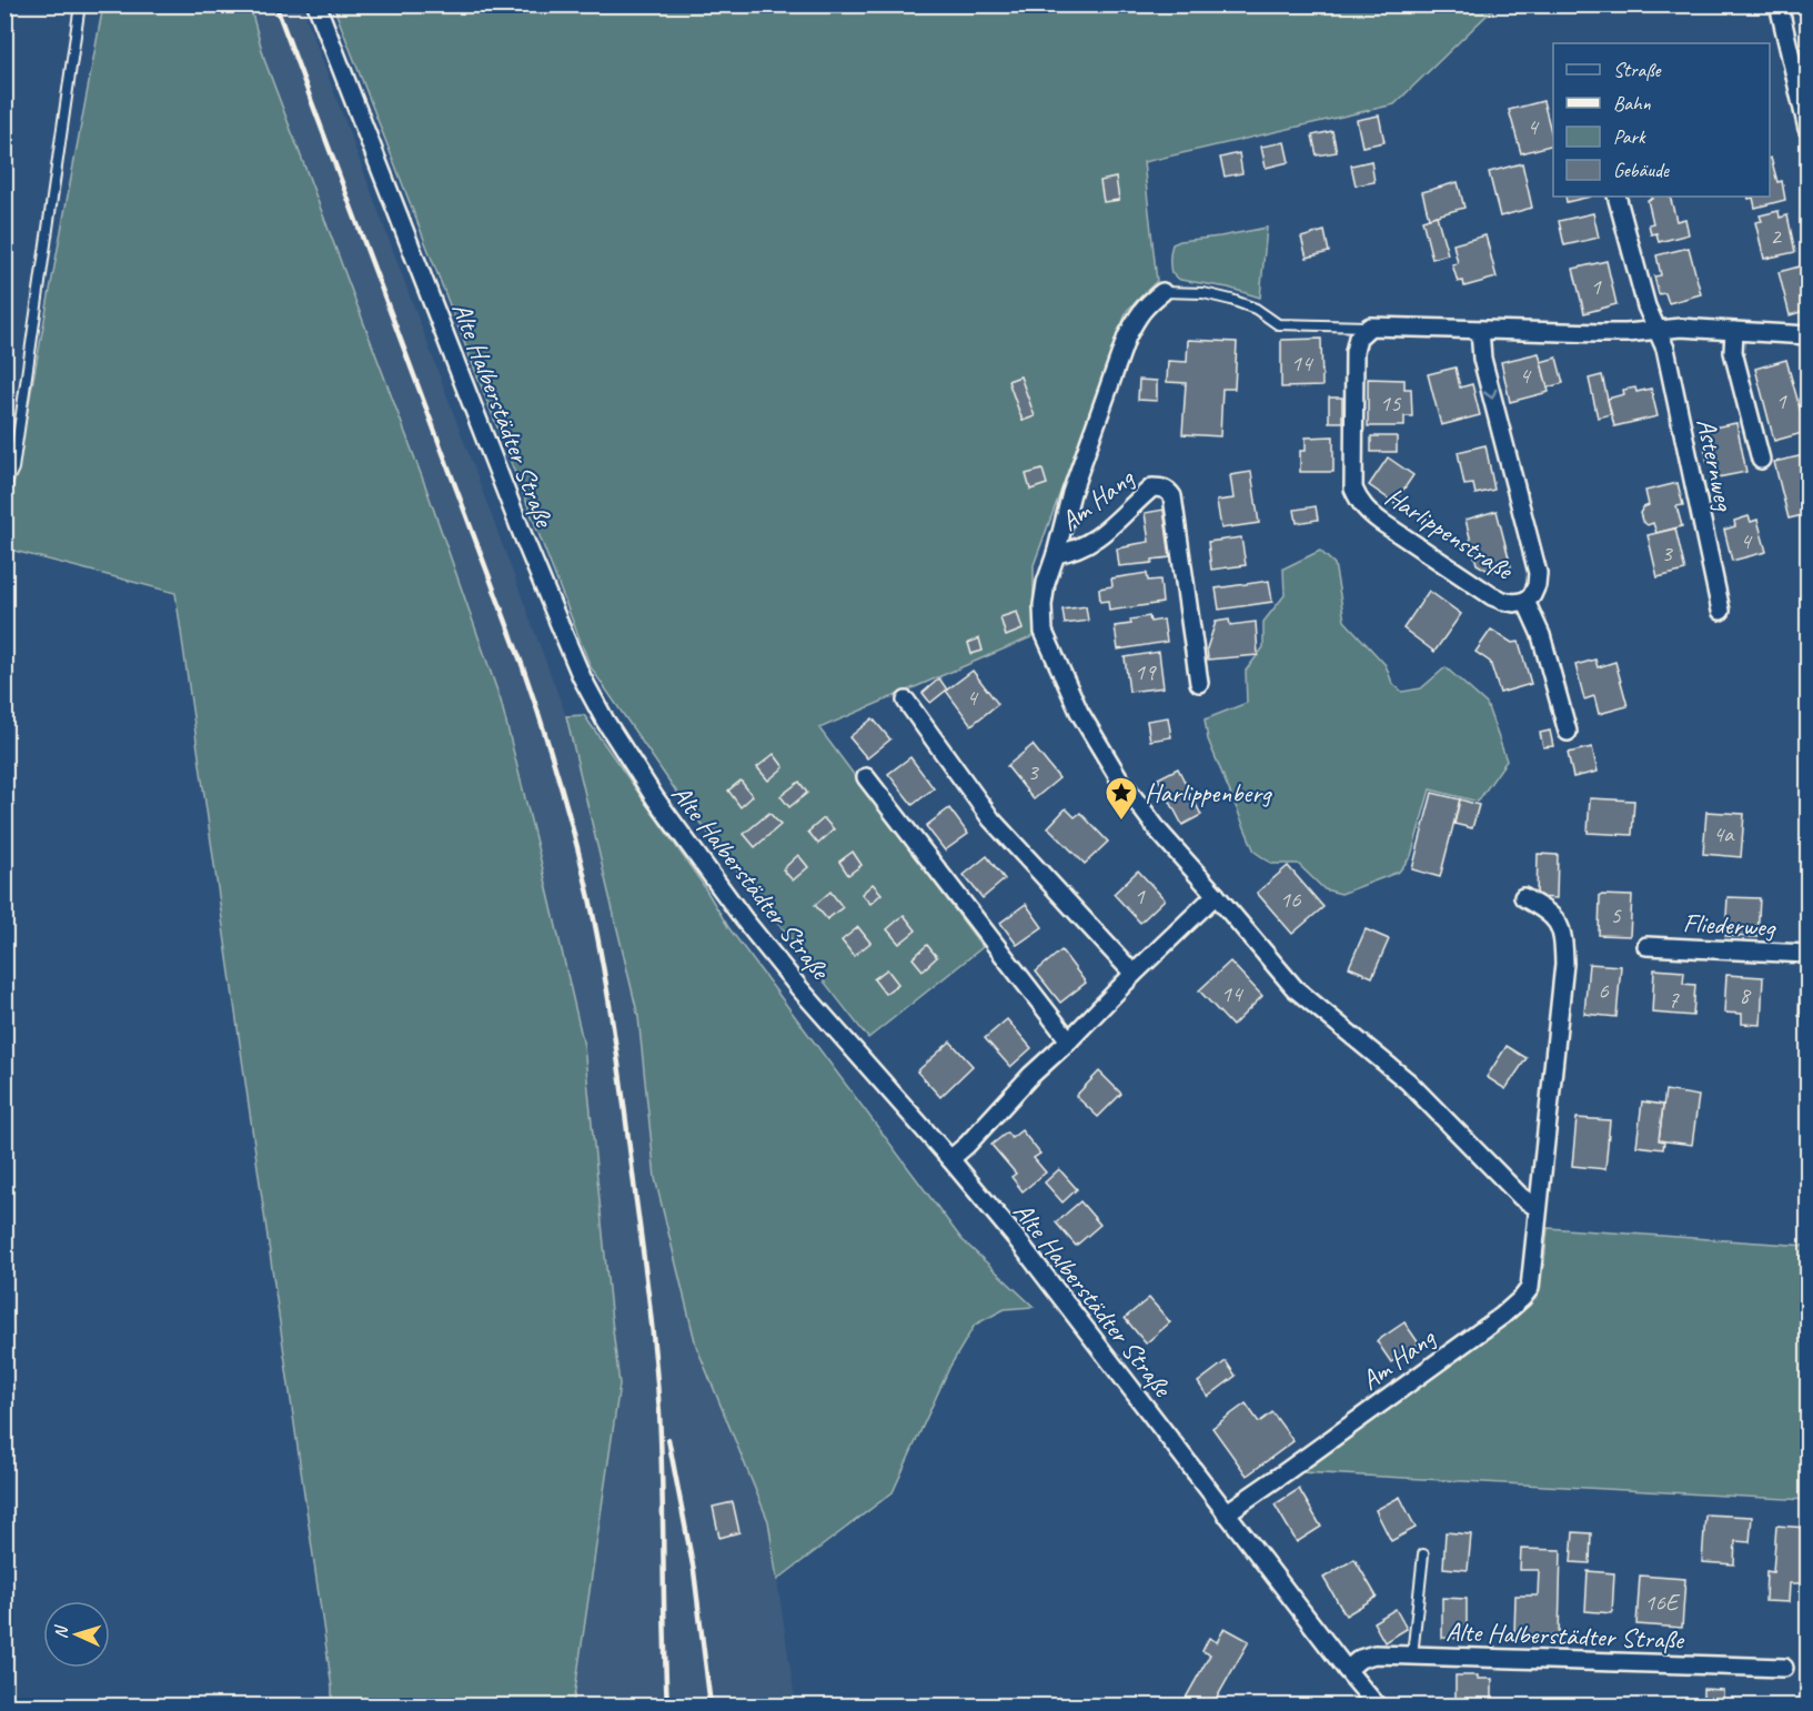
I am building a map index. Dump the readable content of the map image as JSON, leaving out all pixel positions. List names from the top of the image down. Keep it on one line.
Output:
{"streets":{"street":["Alte Halberstädter Straße","Asternweg","Am Hang","Harlippenstraße","Fliederweg"]},"crossings":[["Alte Halberstädter Straße","Am Hang"]],"places":{"place":["Harlippenberg"]},"house_numbers":["4","2","1","14","4","1","15","4","3","19","4","3","4a","1","16","5","6","14","8","7","16E"],"legend":["Straße","Bahn","Park","Gebäude"],"north":"left"}
